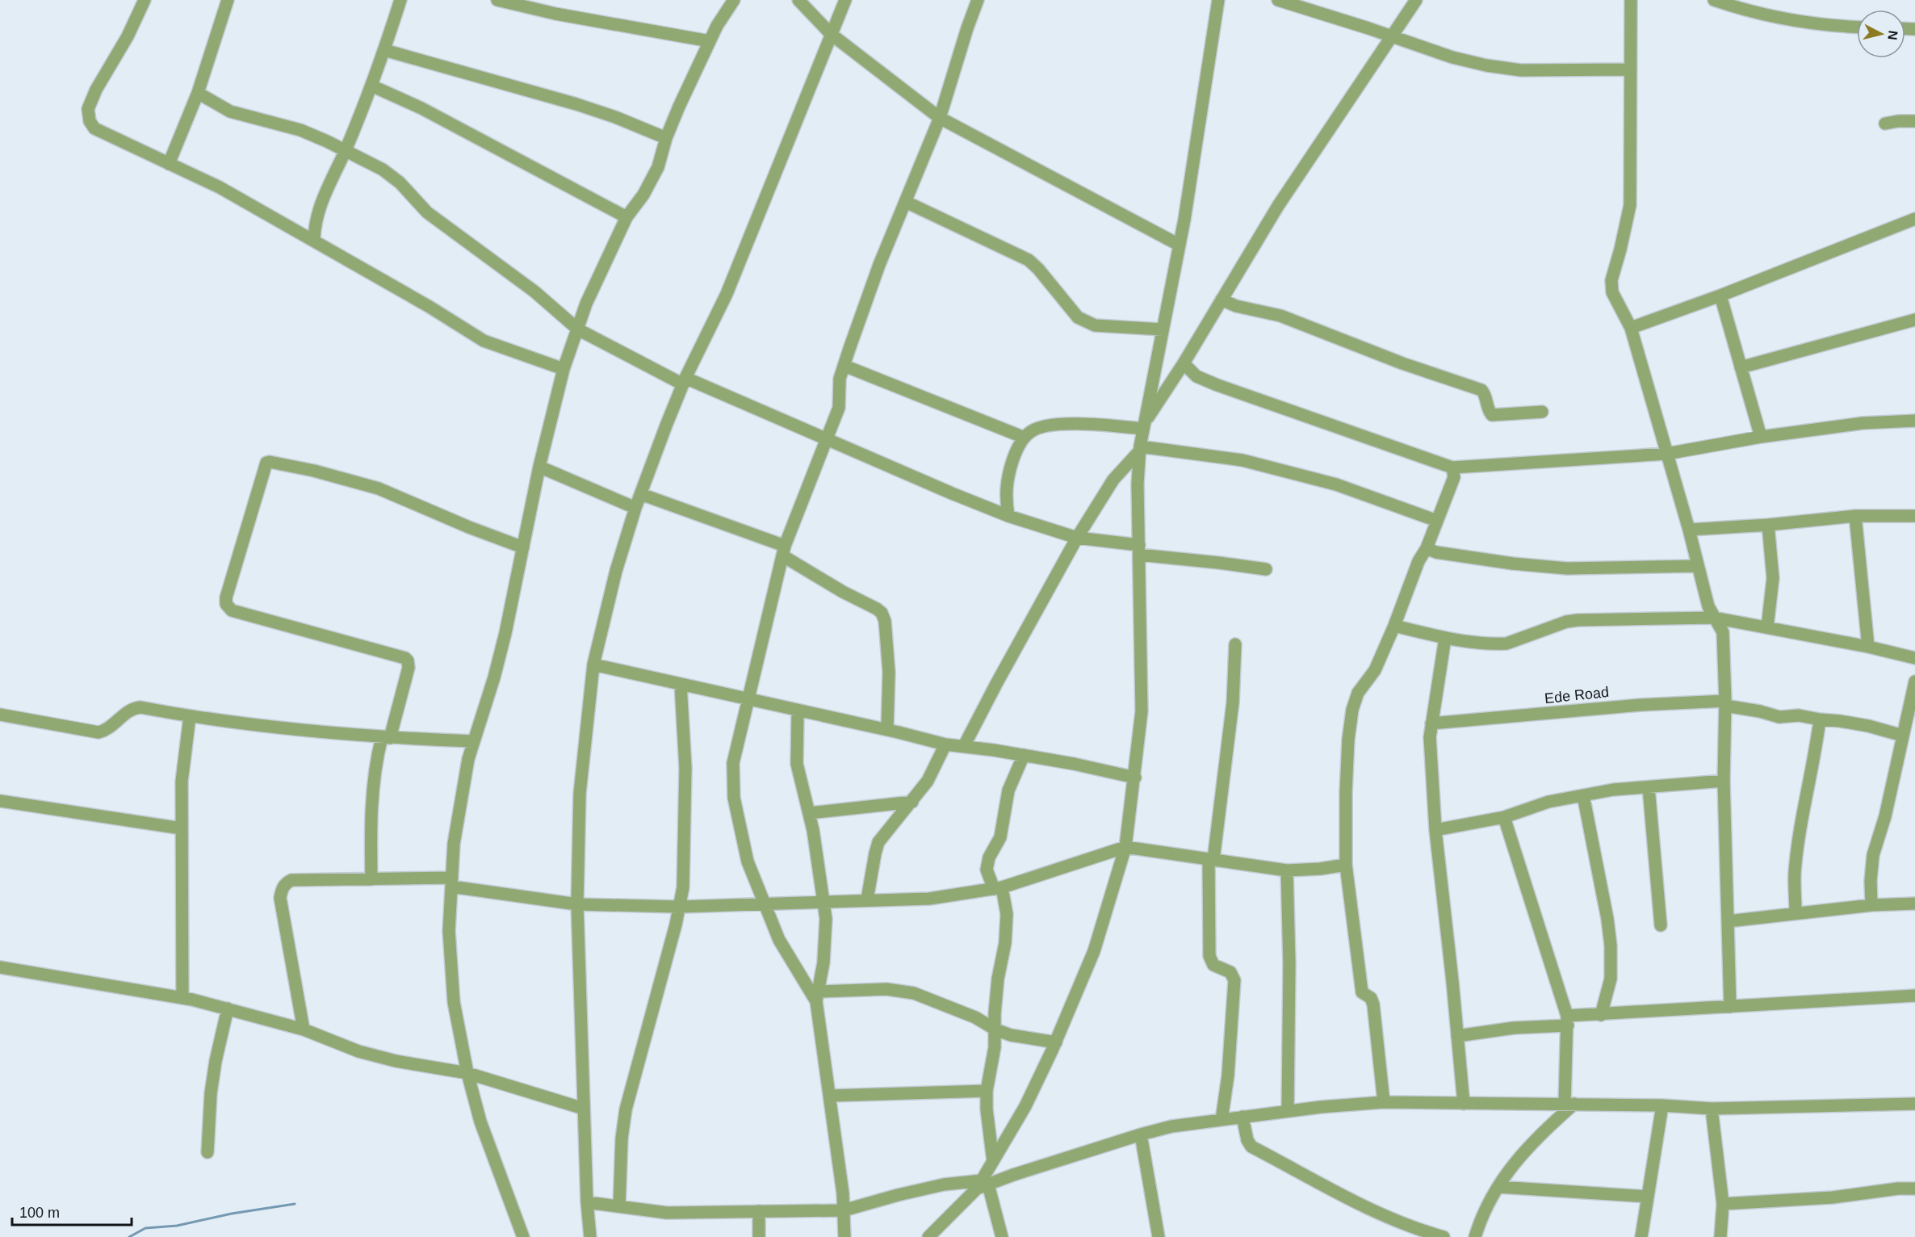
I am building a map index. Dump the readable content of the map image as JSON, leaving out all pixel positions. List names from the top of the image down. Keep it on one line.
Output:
{"streets":{"street":["Ede Road"]},"scale_bar":"100 m","north":"right"}
